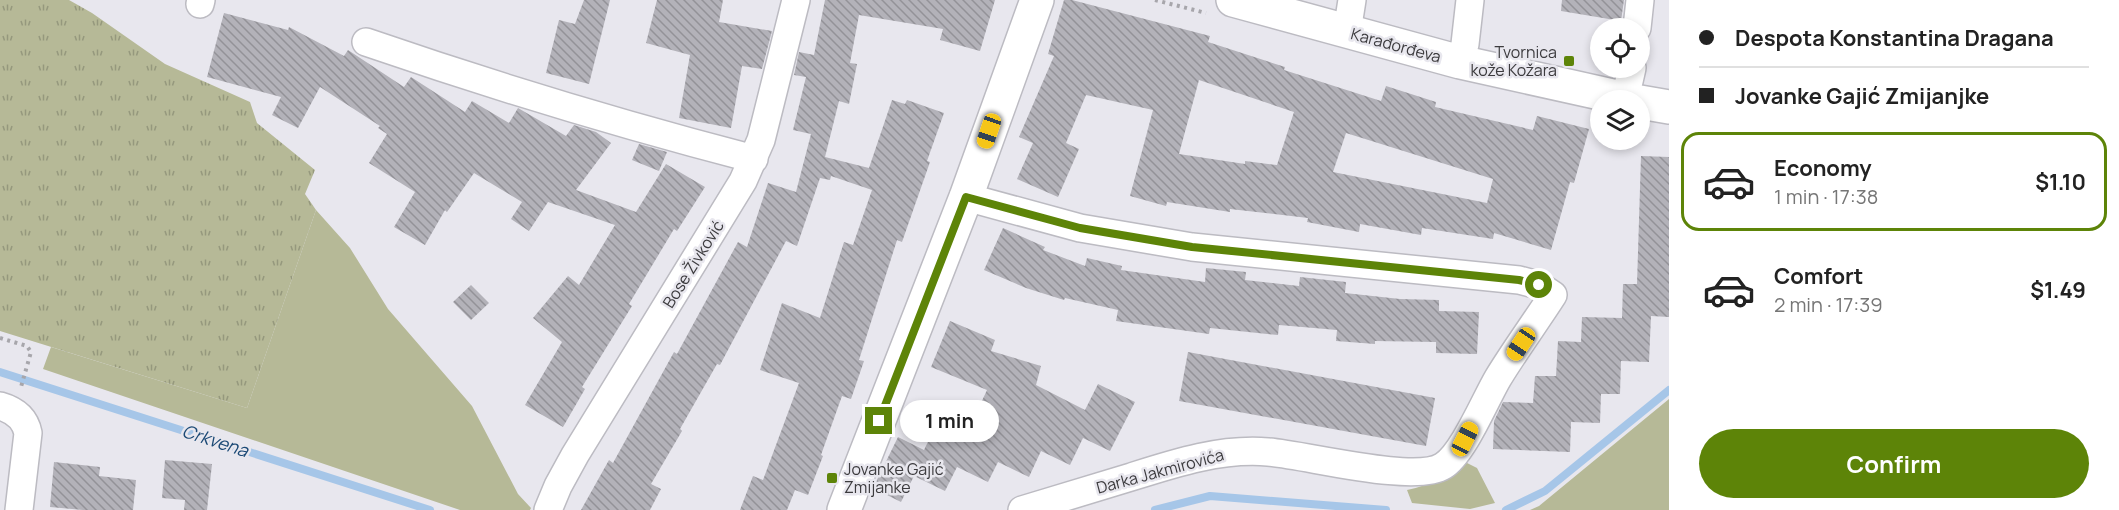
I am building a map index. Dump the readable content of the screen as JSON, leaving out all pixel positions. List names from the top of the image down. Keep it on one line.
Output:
{"streets":{"street":["Karađorđeva","Bose Živković","Darka Jakmirovića"]},"water":["Crkvena"],"places":{"transit":["Tvornica kože Kožara","Jovanke Gajić Zmijanke"]},"page":{"banner":["Despota Konstantina Dragana","Jovanke Gajić Zmijanjke"],"list":[{"name":"Economy","note":"1 min · 17:38","value":"$1.10"},{"name":"Comfort","note":"2 min · 17:39","value":"$1.49"}],"bubble":"1 min","buttons":"Confirm"}}
